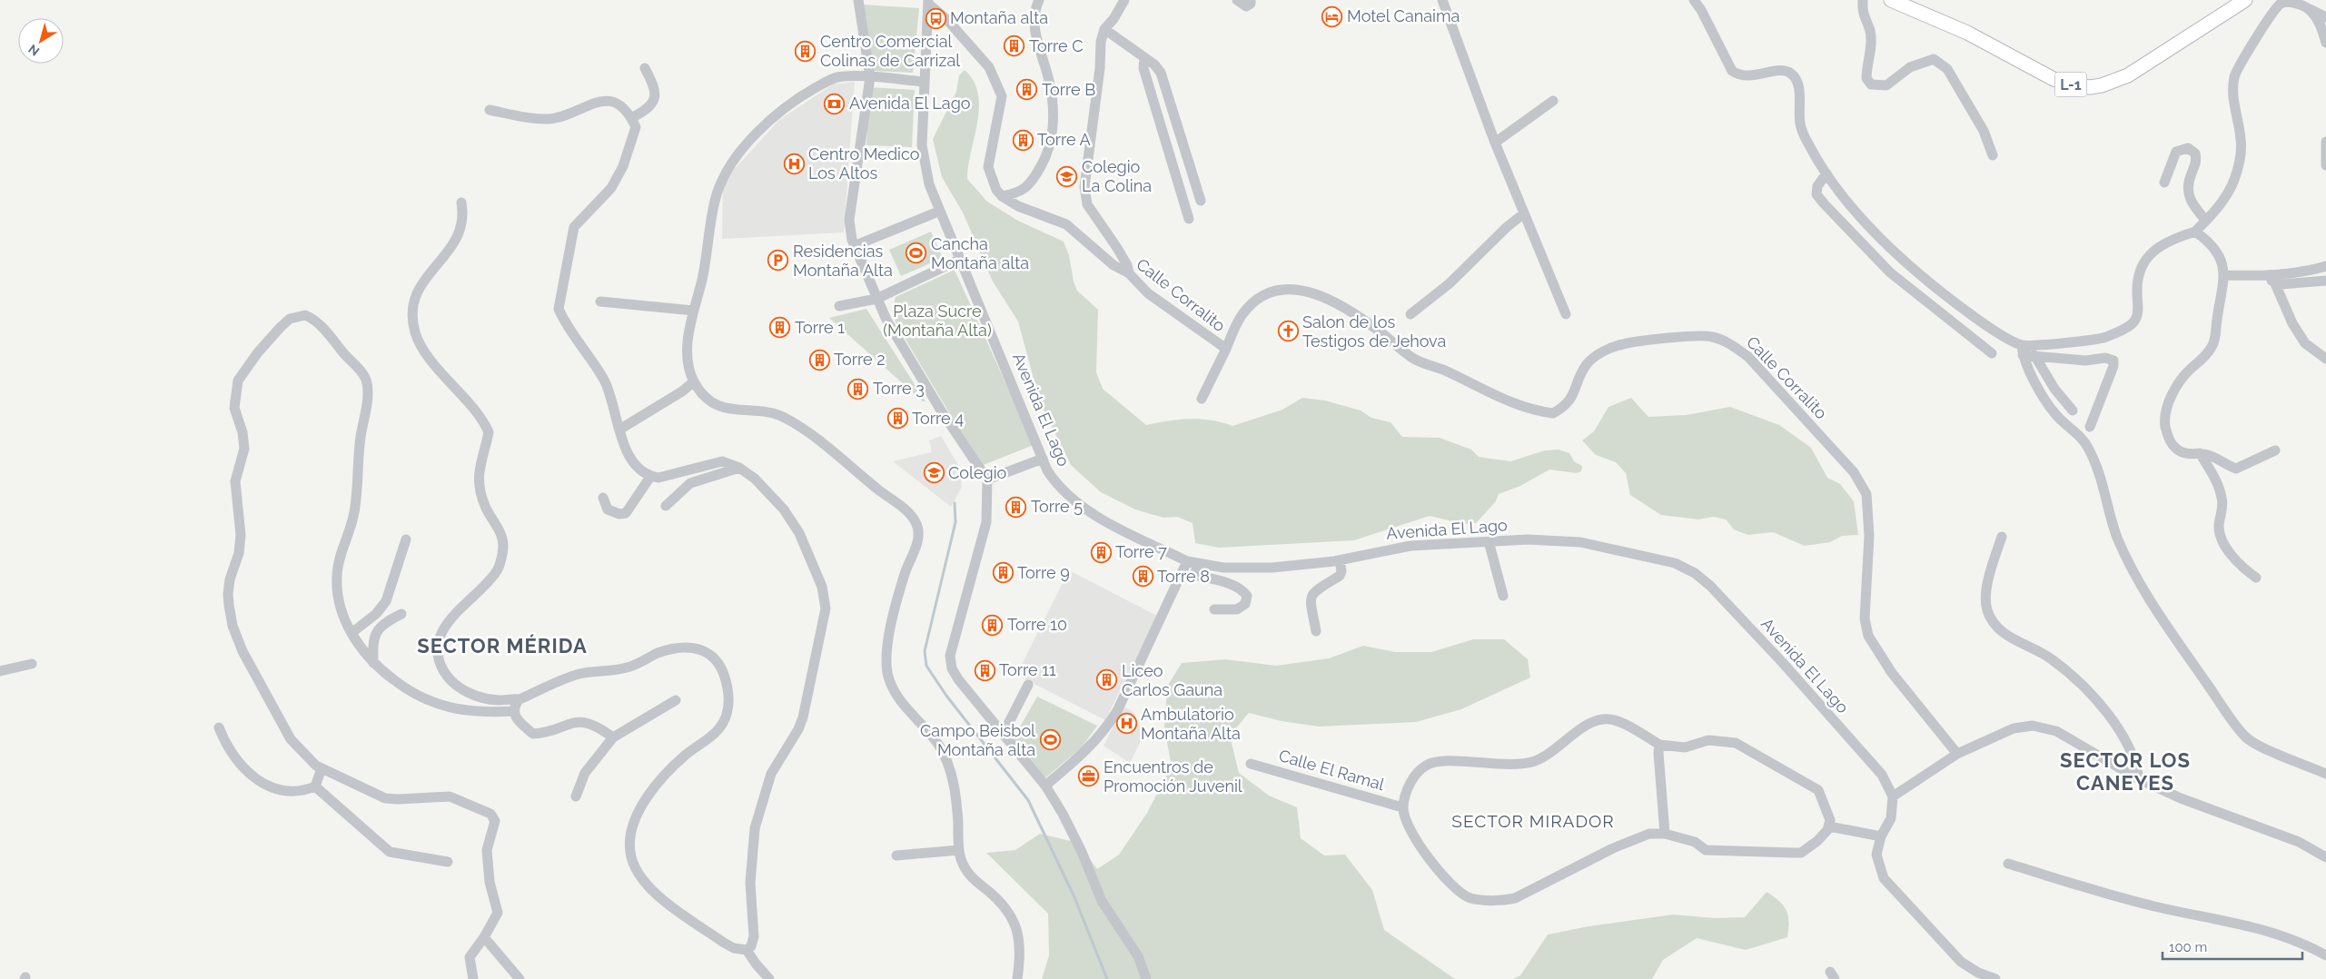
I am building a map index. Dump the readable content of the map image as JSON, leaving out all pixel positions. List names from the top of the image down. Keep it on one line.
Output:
{"streets":{"main road":["L-1"],"street":["Calle Corralito","Avenida El Lago","Calle El Ramal"]},"districts":["SECTOR MÉRIDA","SECTOR LOS CANEYES","SECTOR MIRADOR"],"parks":["Plaza Sucre (Montaña Alta)"],"places":{"hotel":["Motel Canaima"],"bus stop":["Montaña alta"],"building":["Torre C","Centro Comercial Colinas de Carrizal","Torre B","Torre A","Torre 1","Torre 2","Torre 3","Torre 4","Torre 5","Torre 7","Torre 9","Torre 8","Torre 10","Torre 11","Liceo Carlos Gauna"],"bank":["Avenida El Lago"],"hospital":["Centro Medico Los Altos","Ambulatorio Montaña Alta"],"school or university":["Colegio La Colina","Colegio"],"sports":["Cancha Montaña alta","Campo Beisbol Montaña alta"],"parking":["Residencias Montaña Alta"],"church":["Salon de los Testigos de Jehova"],"office":["Encuentros de Promoción Juvenil"]},"scale_bar":"100 m","north":"bottom left"}
